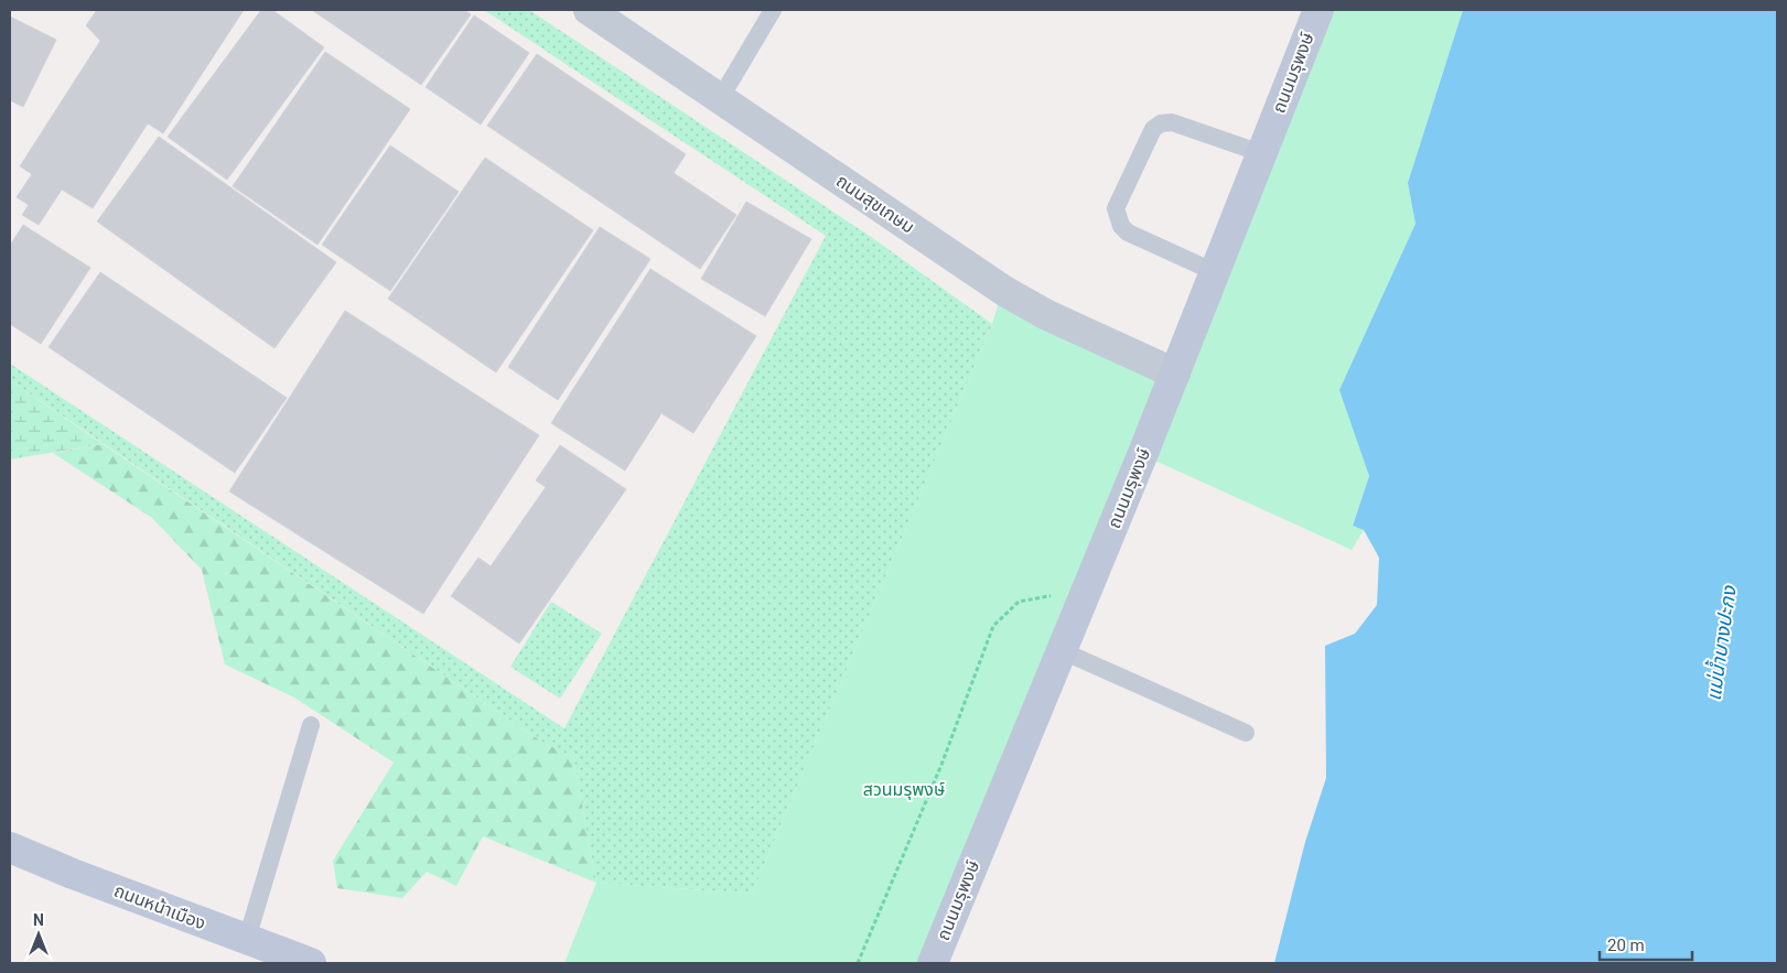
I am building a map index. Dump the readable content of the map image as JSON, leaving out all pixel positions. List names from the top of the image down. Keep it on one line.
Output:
{"streets":{"main road":["ถนนมรุพงษ์","ถนนหน้าเมือง"],"street":["ถนนสุขเกษม"]},"crossings":[["ถนนมรุพงษ์","ถนนสุขเกษม"]],"water":["แม่น้ำบางปะกง"],"parks":["สวนมรุพงษ์"],"scale_bar":"20 m","north":"top"}
